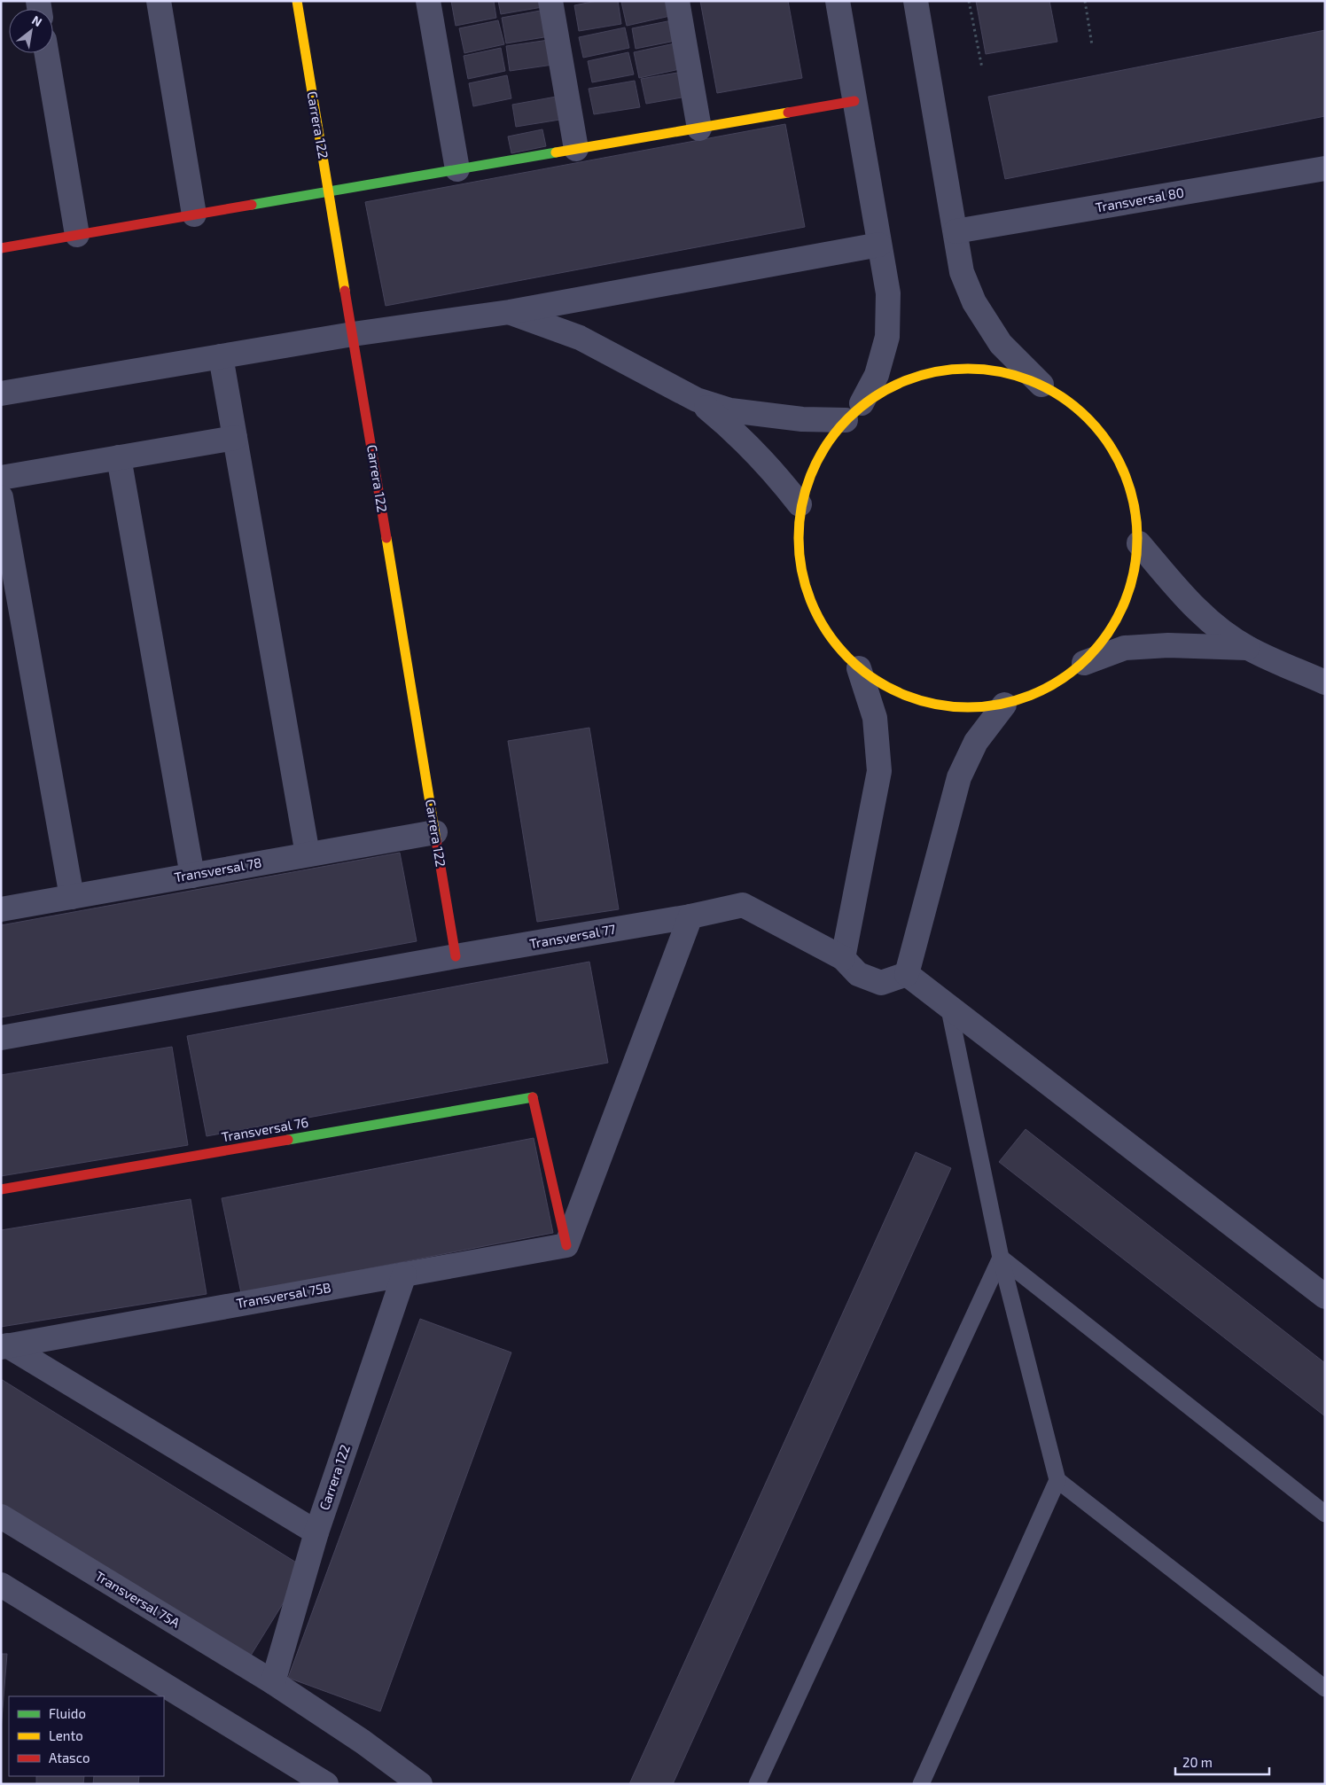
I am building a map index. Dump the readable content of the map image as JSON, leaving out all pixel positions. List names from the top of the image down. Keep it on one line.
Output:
{"streets":{"street":["Carrera 122","Transversal 80","Transversal 78","Transversal 77","Transversal 76","Transversal 75B","Transversal 75A"]},"crossings":[["Carrera 122","Transversal 78"],["Carrera 122","Transversal 77"],["Carrera 122","Transversal 75B"],["Carrera 122","Transversal 75A"],["Transversal 76","Transversal 75B"]],"legend":["Fluido","Lento","Atasco"],"scale_bar":"20 m","north":"top right"}
